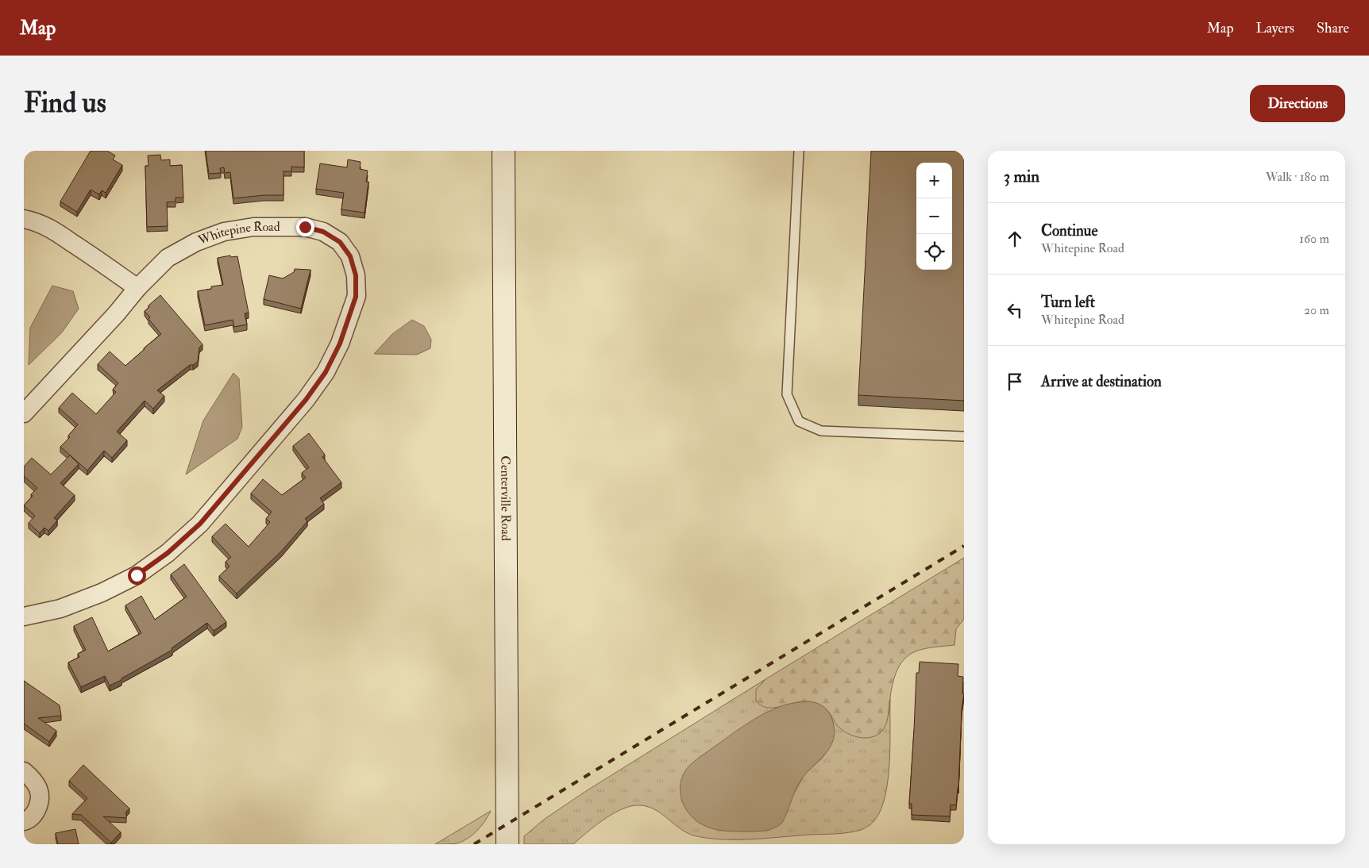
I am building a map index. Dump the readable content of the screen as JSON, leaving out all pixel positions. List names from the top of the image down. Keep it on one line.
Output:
{"streets":{"main road":["Centerville Road"],"street":["Whitepine Road"]},"page":{"header":"Map","nav":["Map","Layers","Share"],"buttons":"Directions","title":"Find us","heading":["3 min","Walk · 180 m"],"map_buttons":["+","−"],"list":[["Continue","Whitepine Road","160 m"],["Turn left","Whitepine Road","20 m"],"Arrive at destination"]}}
